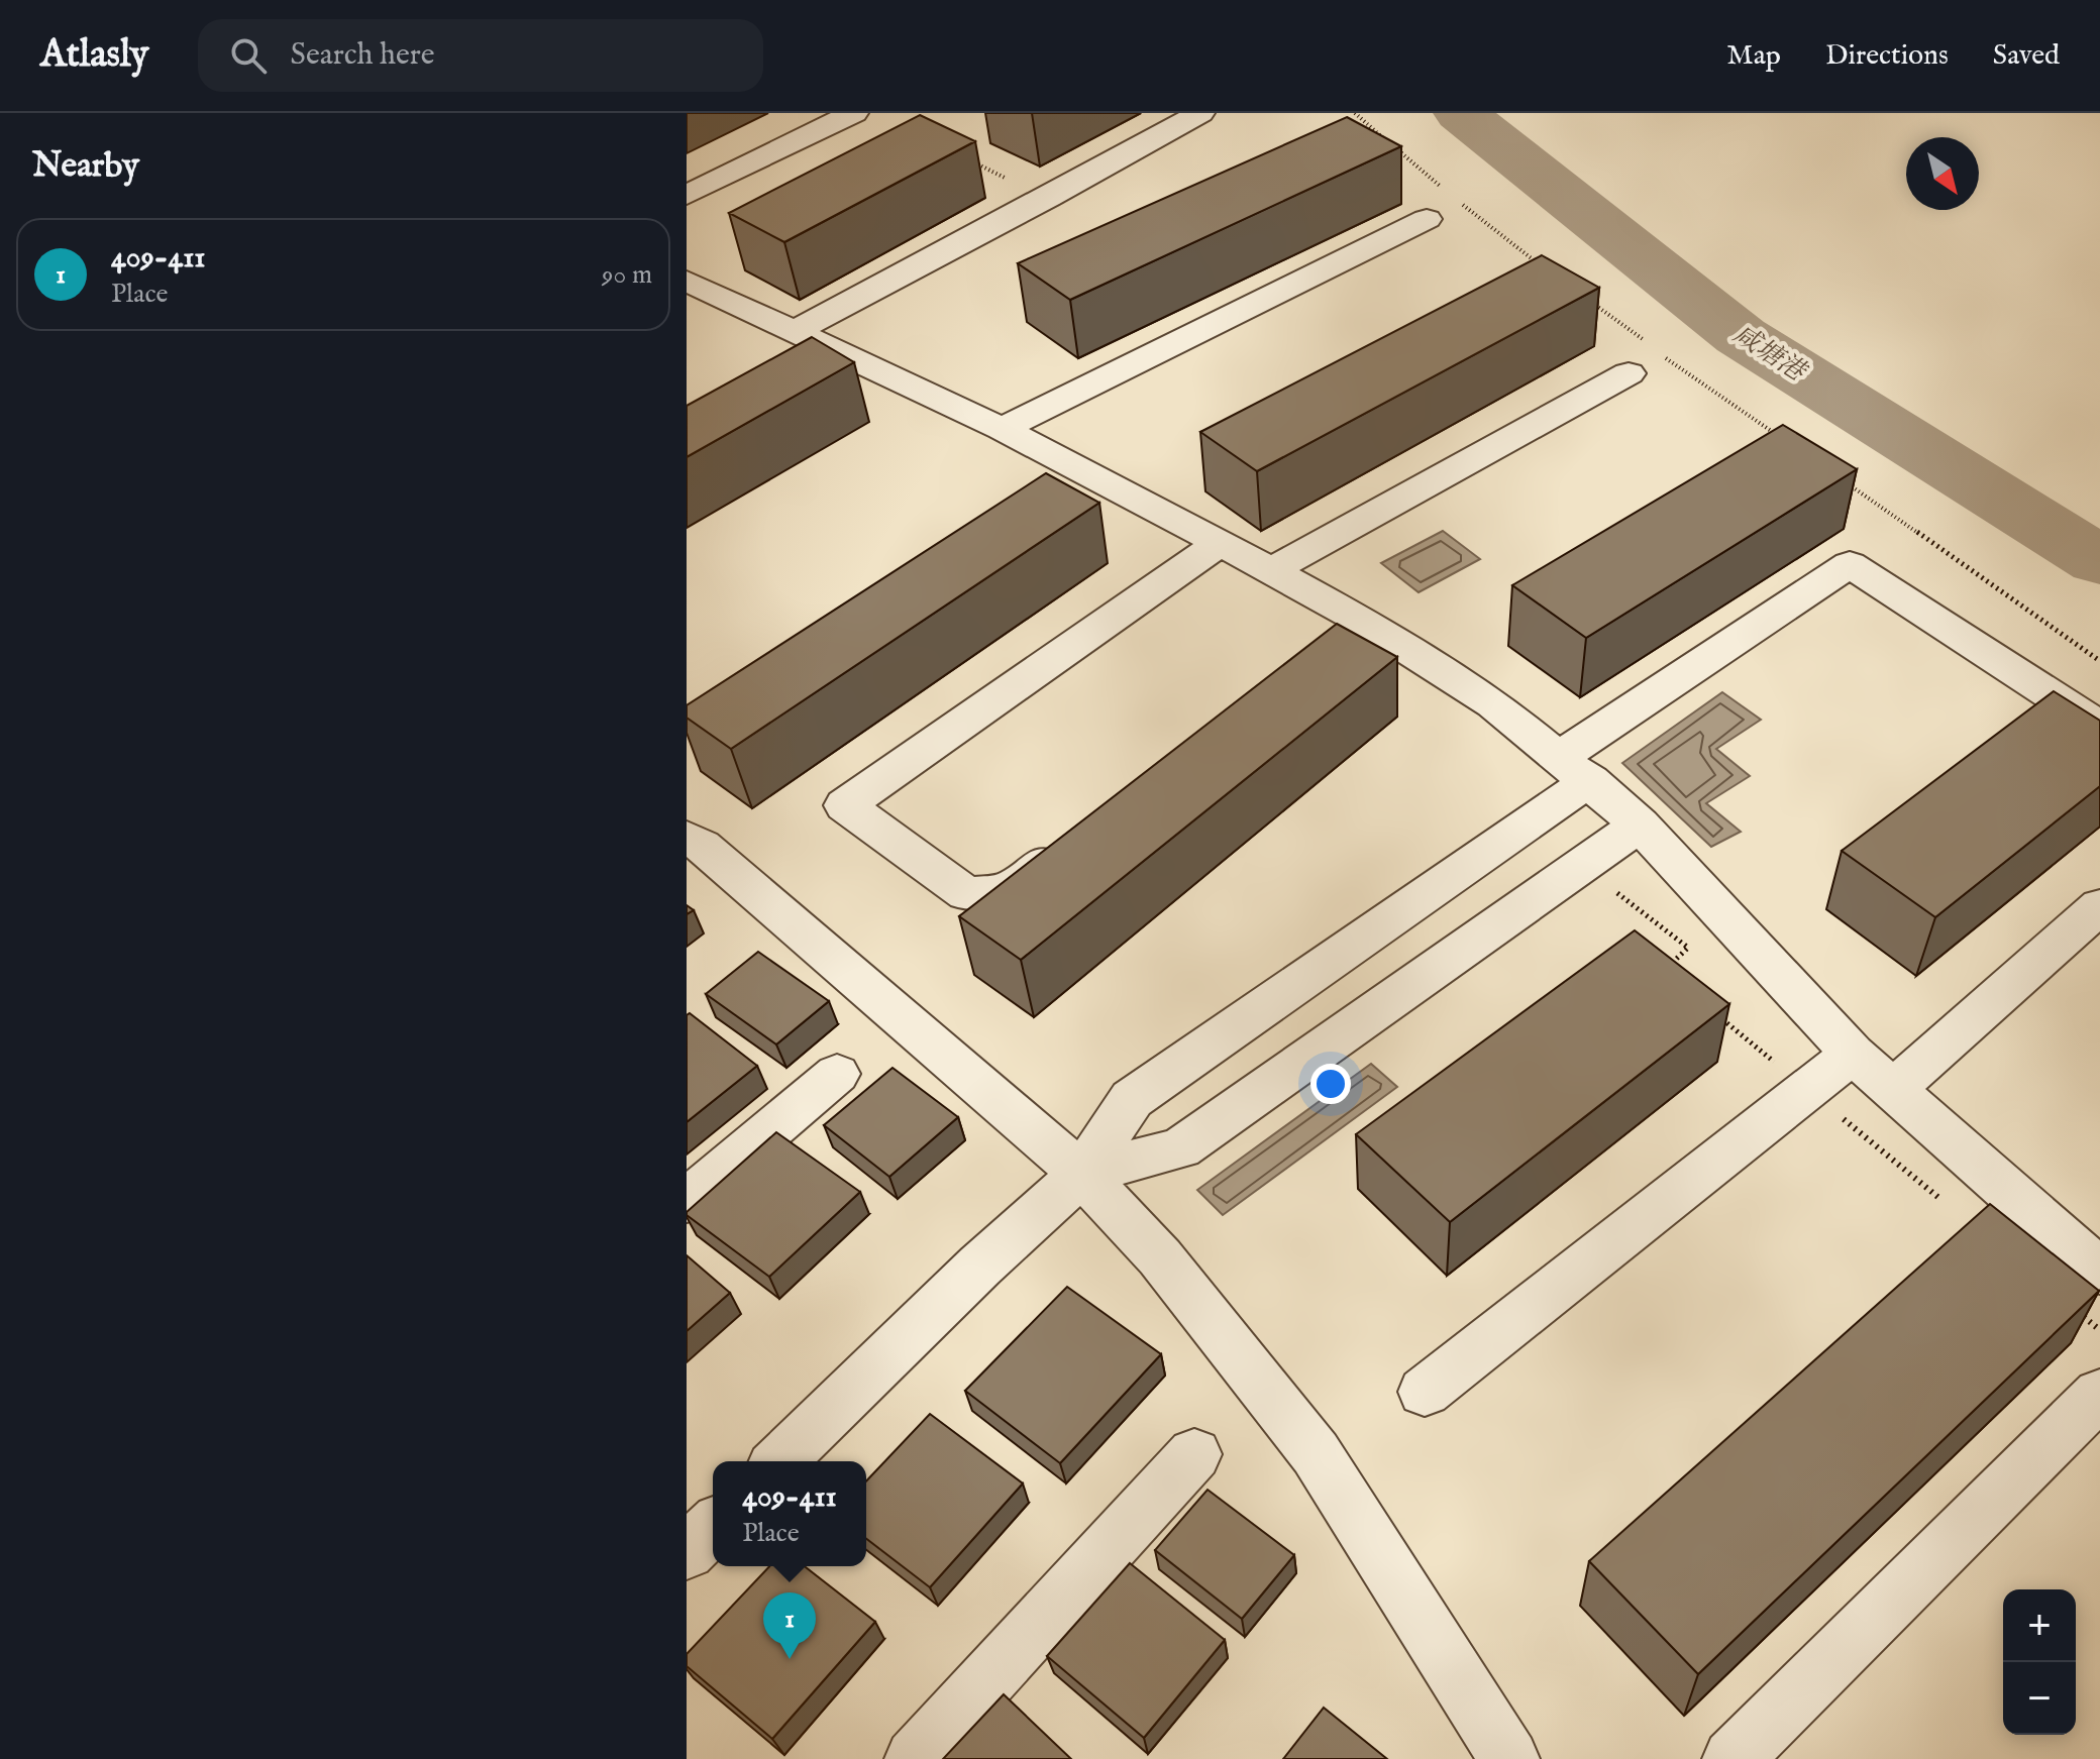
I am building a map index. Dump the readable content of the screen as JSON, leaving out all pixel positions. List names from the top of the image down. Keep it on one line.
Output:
{"water":["咸塘港"],"north":"bottom right","page":{"header":"Atlasly","search":"Search here","nav":["Map","Directions","Saved"],"heading":"Nearby","list":[{"mark":"1","name":"409-411","note":"Place","value":"90 m"}],"popup":["409-411","Place"],"map_buttons":["+","−"],"pins":"1"}}
